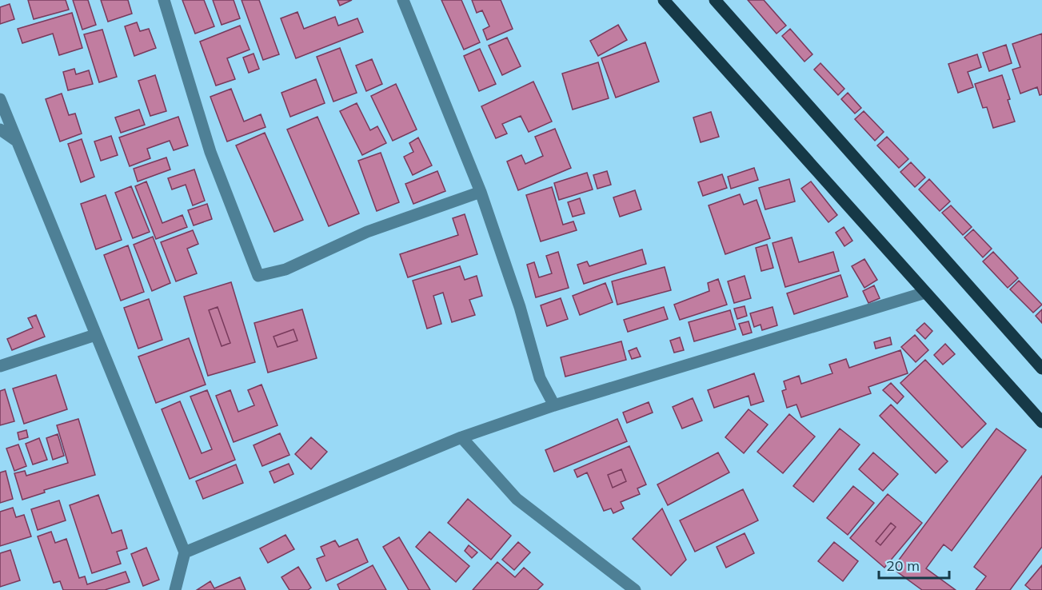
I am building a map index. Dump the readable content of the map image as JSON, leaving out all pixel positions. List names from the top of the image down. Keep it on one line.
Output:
{"scale_bar":"20 m"}
